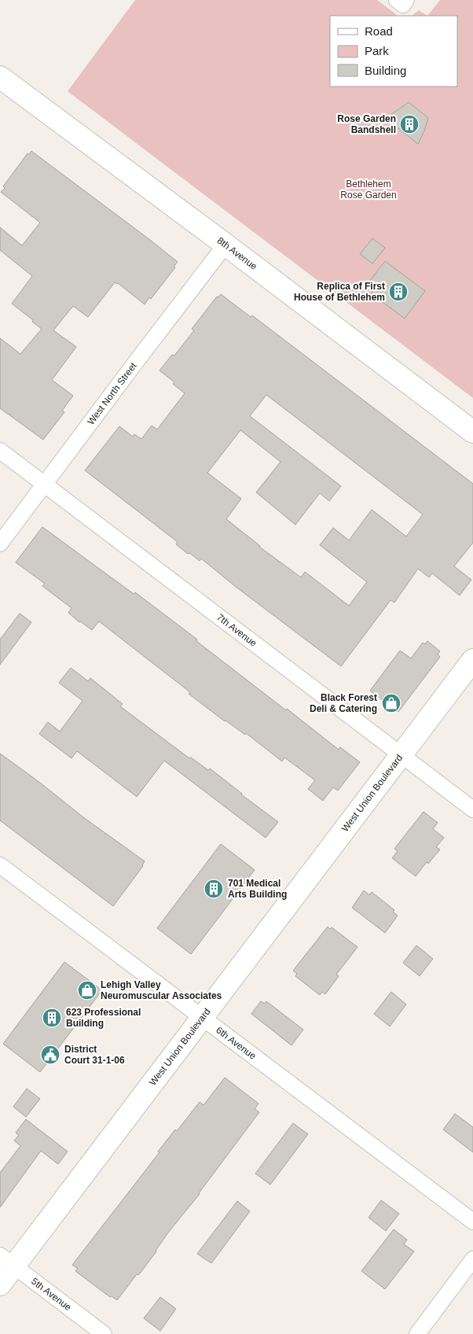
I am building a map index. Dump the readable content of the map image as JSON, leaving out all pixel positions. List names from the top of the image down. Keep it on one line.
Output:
{"streets":{"main road":["8th Avenue","West Union Boulevard"],"street":["West North Street","7th Avenue","6th Avenue","5th Avenue"]},"crossings":[["8th Avenue","West North Street"],["West North Street","7th Avenue"],["7th Avenue","West Union Boulevard"],["West Union Boulevard","6th Avenue"],["West Union Boulevard","5th Avenue"]],"parks":["Bethlehem Rose Garden"],"places":{"building":["Rose Garden Bandshell","Replica of First House of Bethlehem","701 Medical Arts Building","623 Professional Building"],"shop":["Black Forest Deli & Catering","Lehigh Valley Neuromuscular Associates"],"public building":["District Court 31-1-06"]},"legend":["Road","Park","Building"]}
